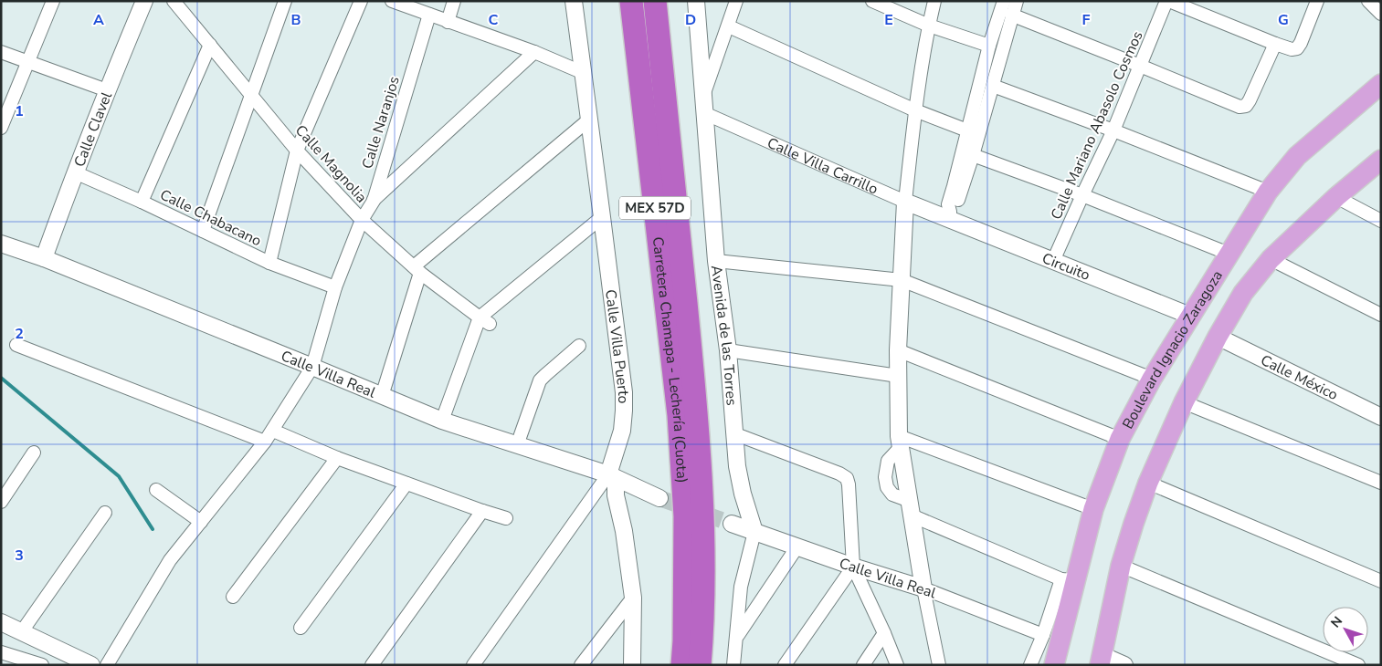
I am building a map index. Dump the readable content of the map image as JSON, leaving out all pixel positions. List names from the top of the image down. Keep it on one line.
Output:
{"streets":{"highway":["MEX 57D","Carretera Chamapa - Lechería (Cuota)"],"main road":["Boulevard Ignacio Zaragoza"],"street":["Calle Naranjos","Calle Mariano Abasolo Cosmos","Calle Clavel","Calle Magnolia","Calle Villa Carrillo","Calle Chabacano","Circuito","Avenida de las Torres","Calle Villa Puerto","Calle Villa Real","Calle México"]},"crossings":[["Calle Naranjos","Calle Magnolia"],["Calle Naranjos","Calle Chabacano"],["Calle Naranjos","Calle Villa Real"],["Calle Mariano Abasolo Cosmos","Circuito"],["Calle Clavel","Calle Chabacano"],["Calle Clavel","Calle Villa Real"],["Calle Villa Carrillo","Circuito"],["Calle Villa Carrillo","Avenida de las Torres"],["Circuito","Boulevard Ignacio Zaragoza"],["Avenida de las Torres","Calle Villa Real"],["Calle Villa Puerto","Calle Villa Real"]],"north":"top left","grid":{"columns":["A","B","C","D","E","F","G"],"rows":["1","2","3"]}}
